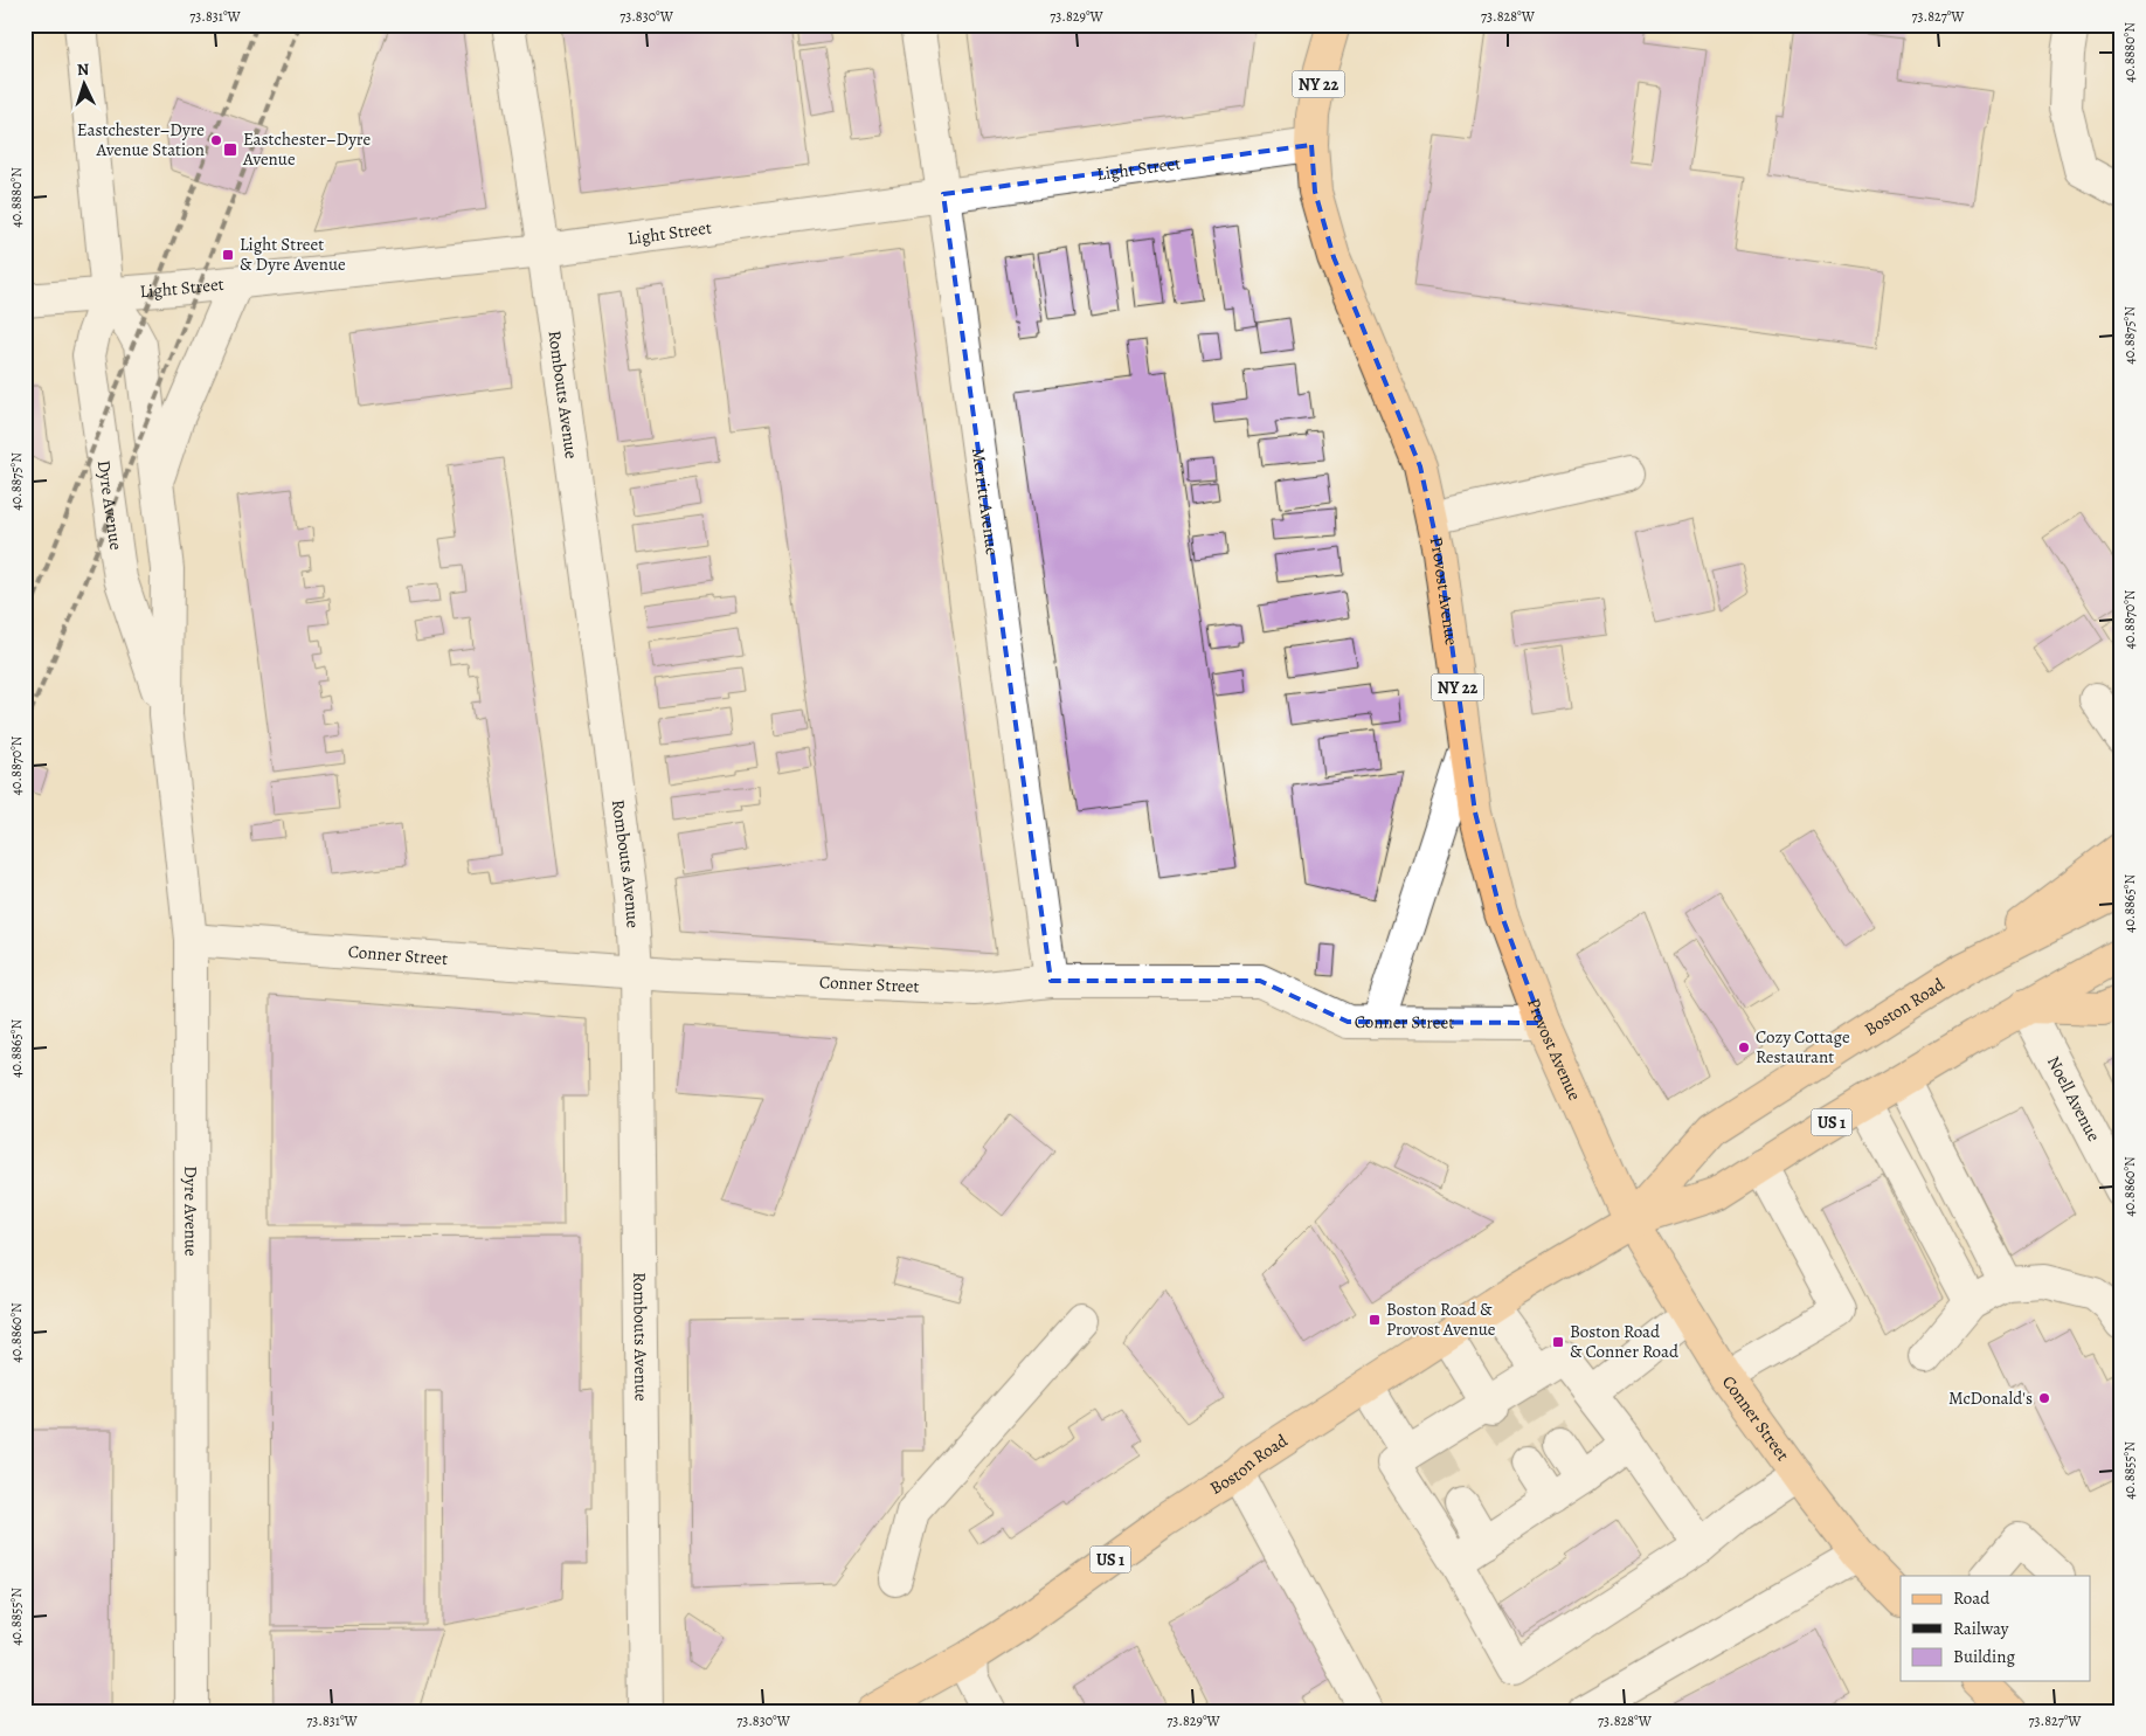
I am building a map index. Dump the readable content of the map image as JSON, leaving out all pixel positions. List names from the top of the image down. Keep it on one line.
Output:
{"streets":{"main road":["NY 22","Provost Avenue","Conner Street","Boston Road","US 1"],"street":["Light Street","Rombouts Avenue","Merritt Avenue","Dyre Avenue","Noell Avenue"]},"crossings":[["Light Street","Rombouts Avenue"],["Light Street","Merritt Avenue"],["Light Street","Dyre Avenue"],["Light Street","Provost Avenue"],["Rombouts Avenue","Conner Street"],["Merritt Avenue","Conner Street"],["Dyre Avenue","Conner Street"],["Provost Avenue","Conner Street"],["Provost Avenue","Boston Road"],["Conner Street","Boston Road"],["Boston Road","Noell Avenue"]],"places":{"other":["Eastchester–Dyre Avenue Station","Cozy Cottage Restaurant","McDonald's"],"transit":["Eastchester–Dyre Avenue","Light Street & Dyre Avenue","Boston Road & Provost Avenue","Boston Road & Conner Road"]},"legend":["Road","Railway","Building"],"north":"top","coordinates":["73.831°W","73.830°W","73.829°W","73.828°W","73.827°W","40.8880°N","40.8875°N","40.8870°N","40.8865°N","40.8860°N","40.8855°N"]}
